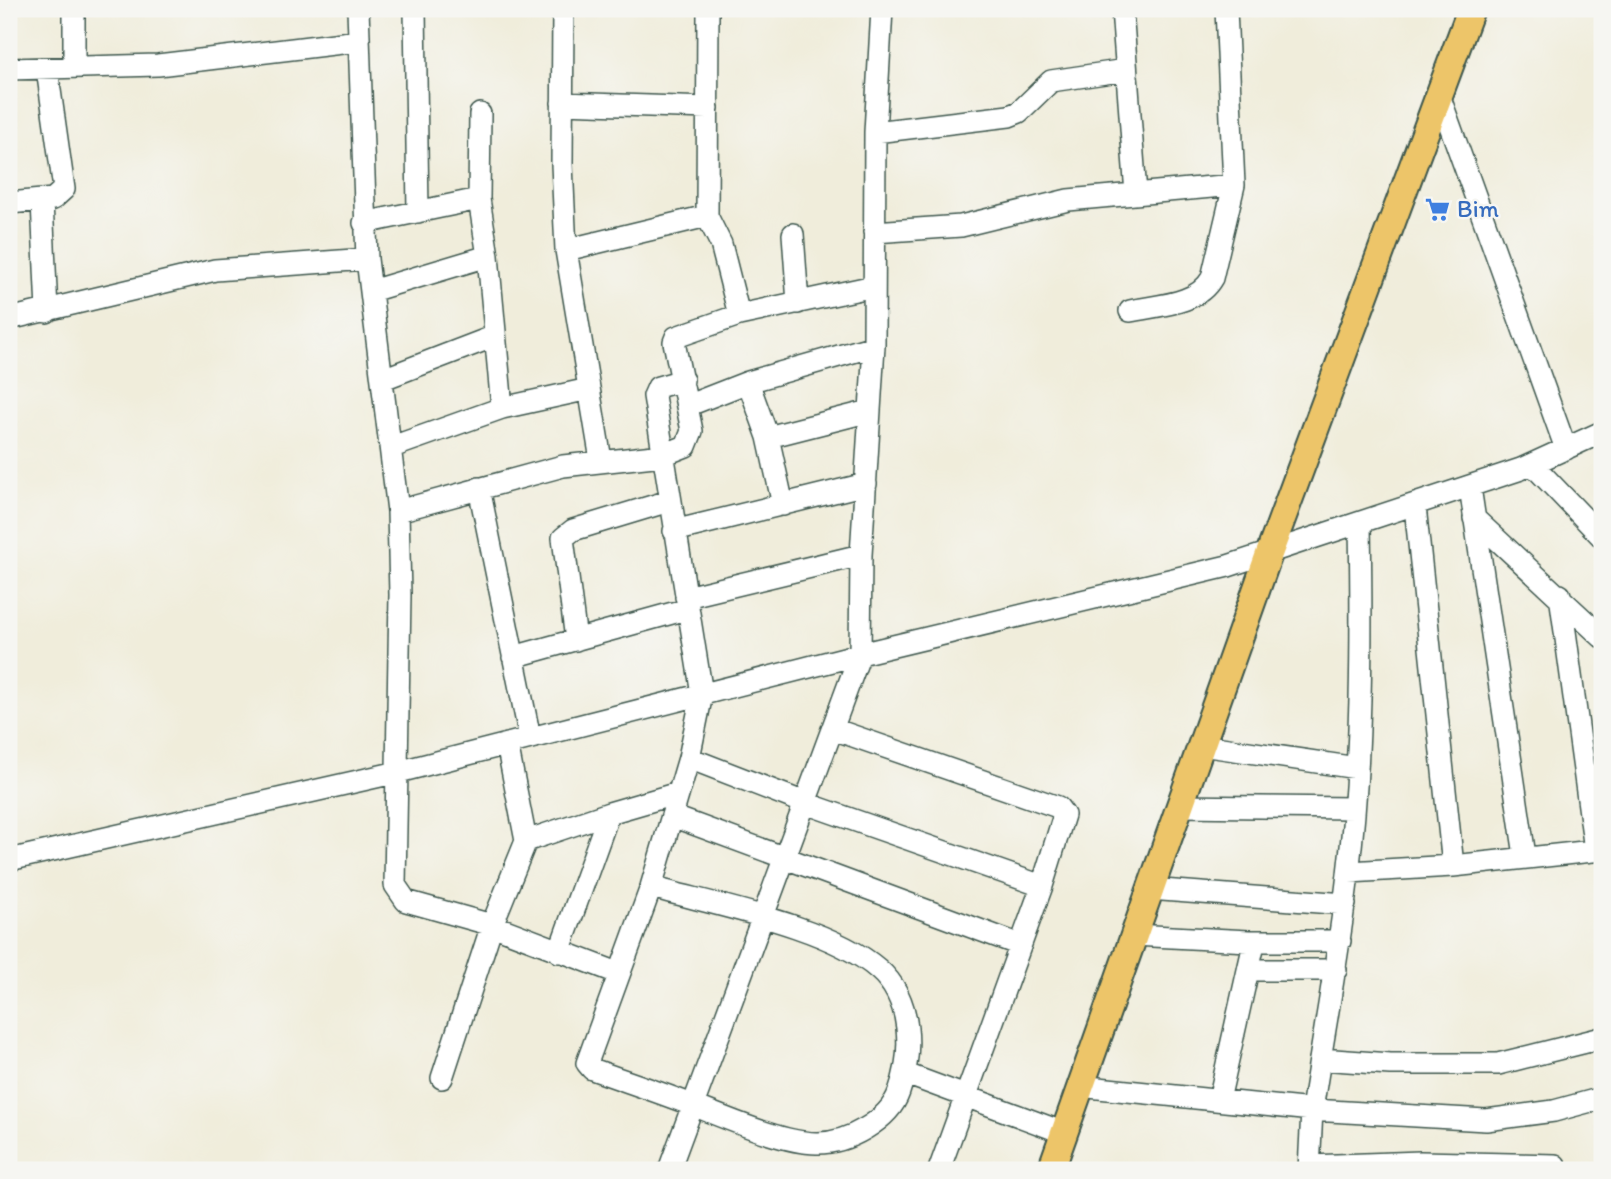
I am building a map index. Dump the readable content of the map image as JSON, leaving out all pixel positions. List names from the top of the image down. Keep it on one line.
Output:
{"places":{"supermarket":["Bim"]}}
